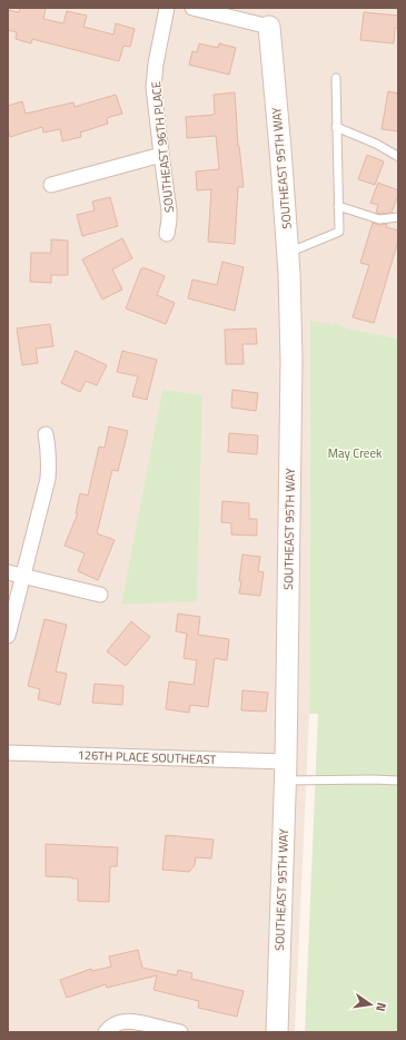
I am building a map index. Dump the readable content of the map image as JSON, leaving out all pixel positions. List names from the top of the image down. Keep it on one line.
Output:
{"streets":{"street":["SOUTHEAST 96TH PLACE","SOUTHEAST 95TH WAY","126TH PLACE SOUTHEAST"]},"crossings":[["SOUTHEAST 95TH WAY","126TH PLACE SOUTHEAST"]],"parks":["May Creek"],"north":"right"}
